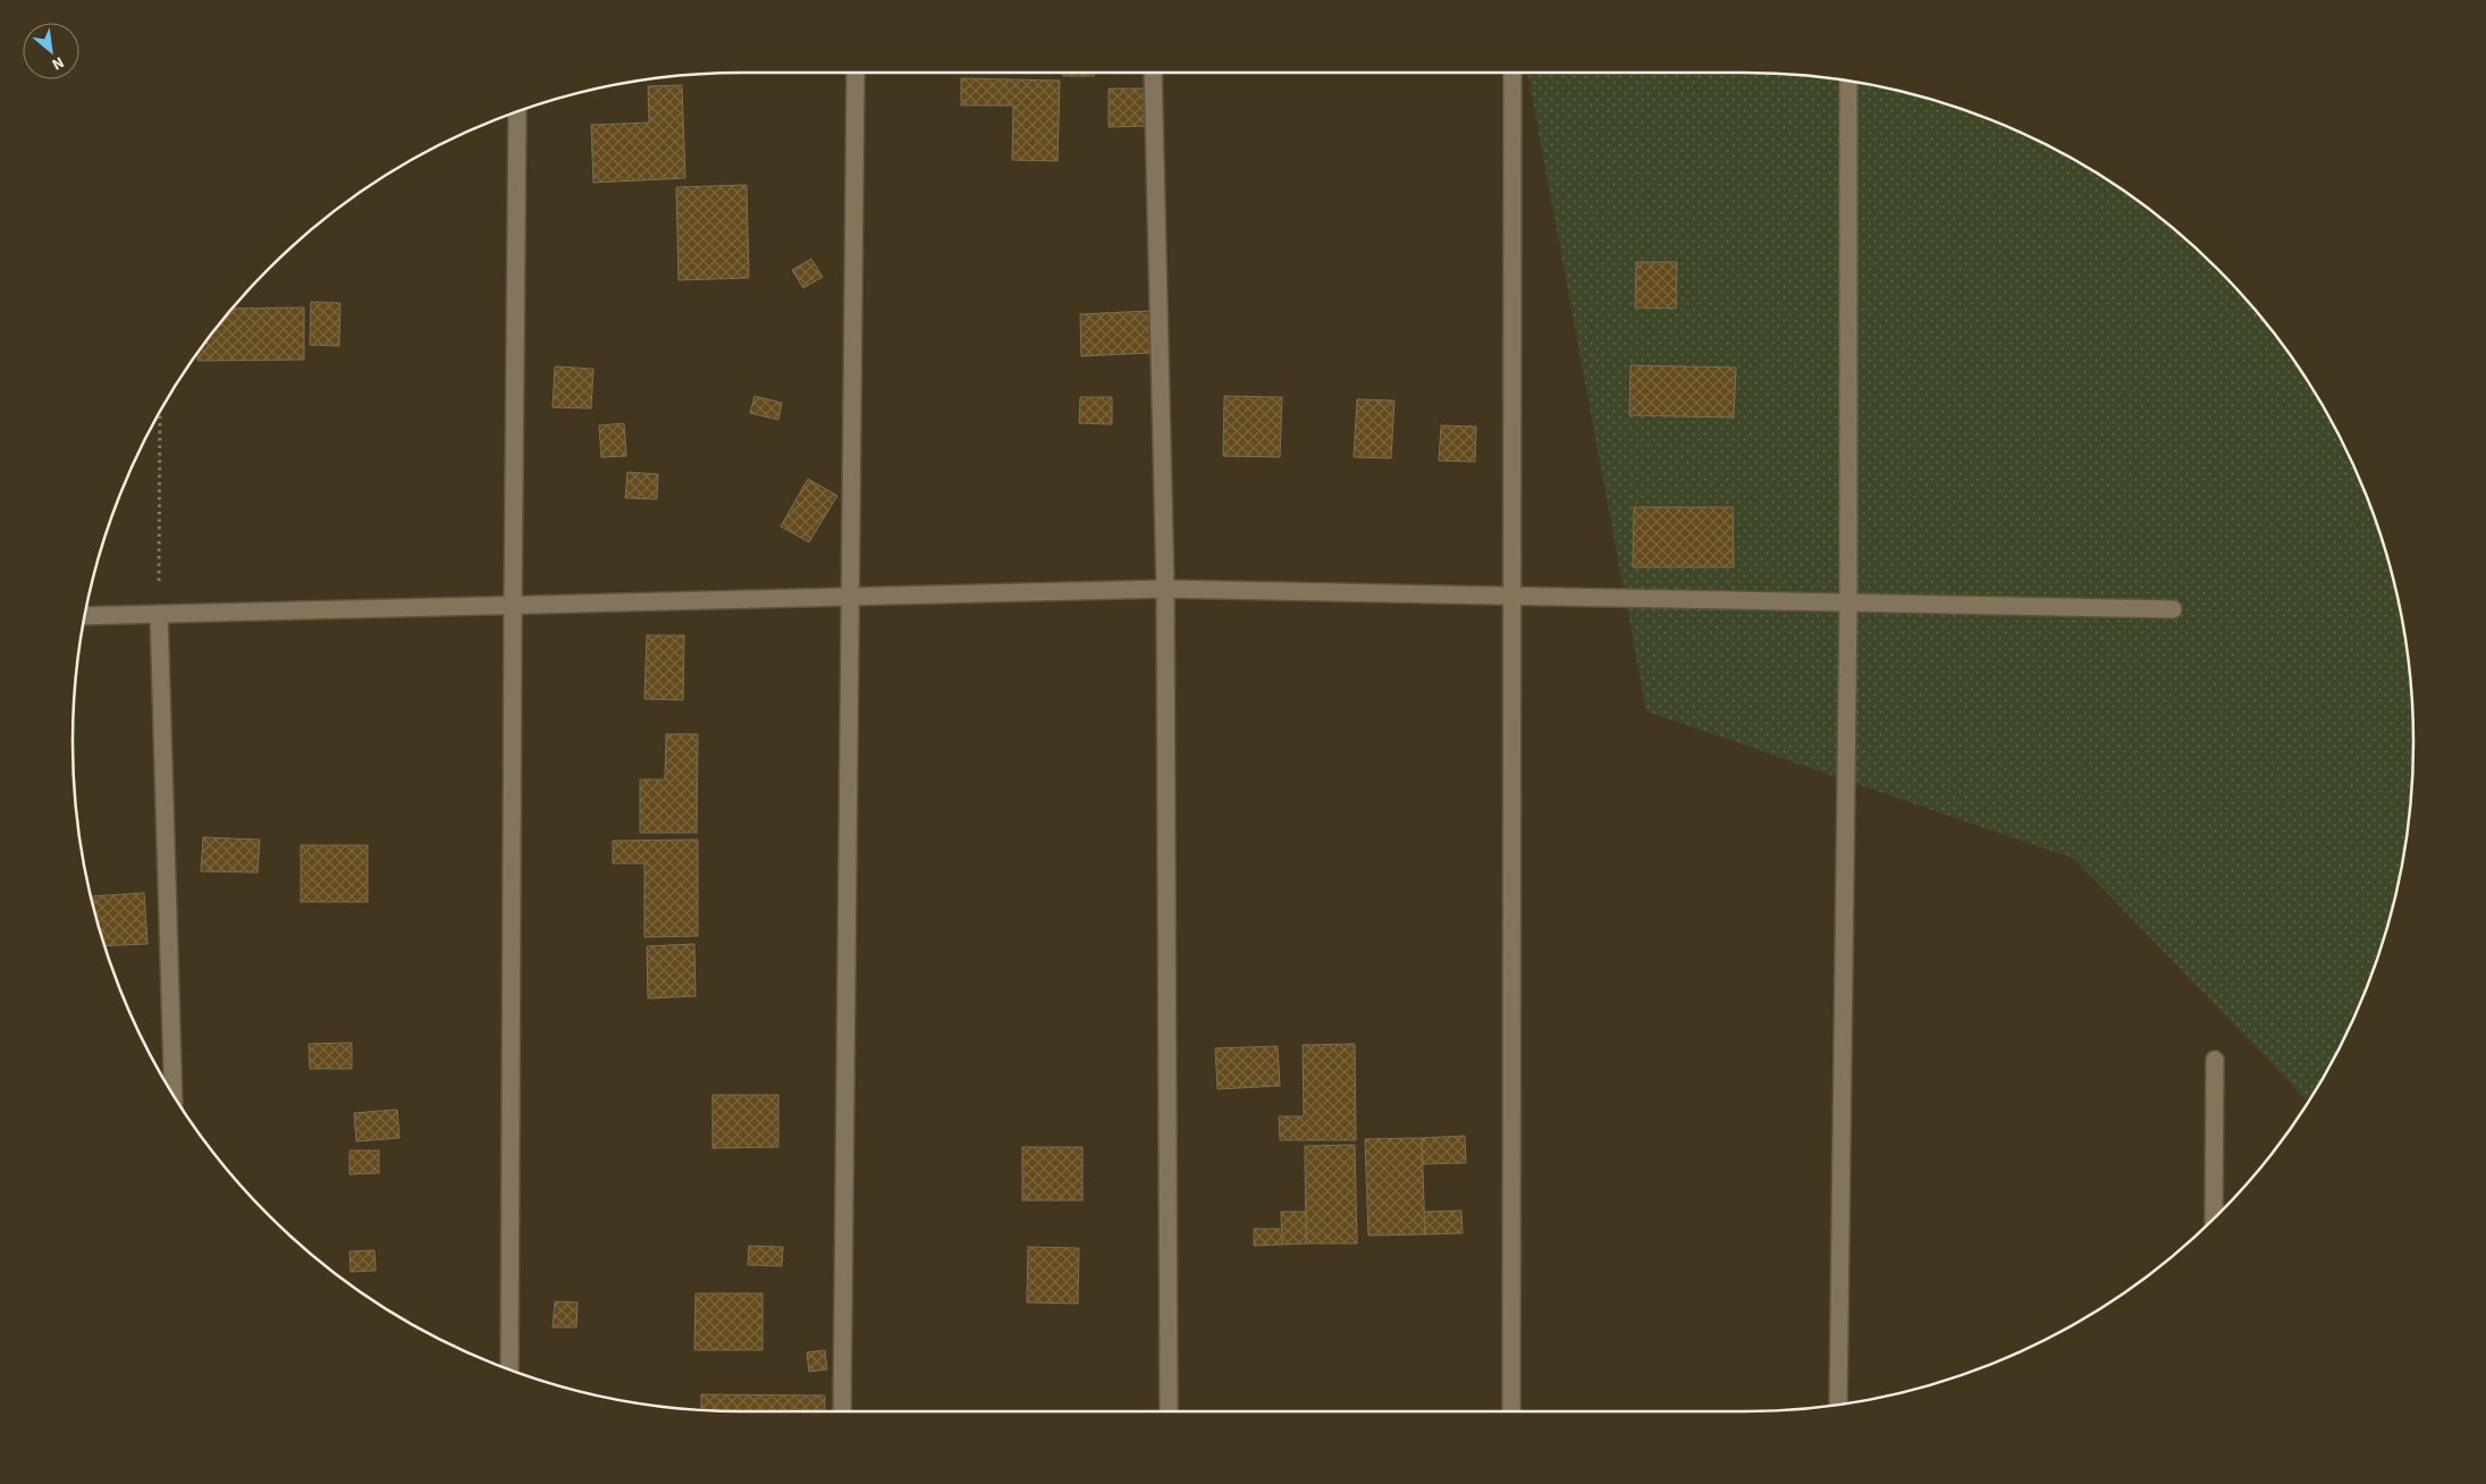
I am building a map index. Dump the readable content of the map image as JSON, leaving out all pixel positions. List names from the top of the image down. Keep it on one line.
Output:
{"north":"bottom right"}
